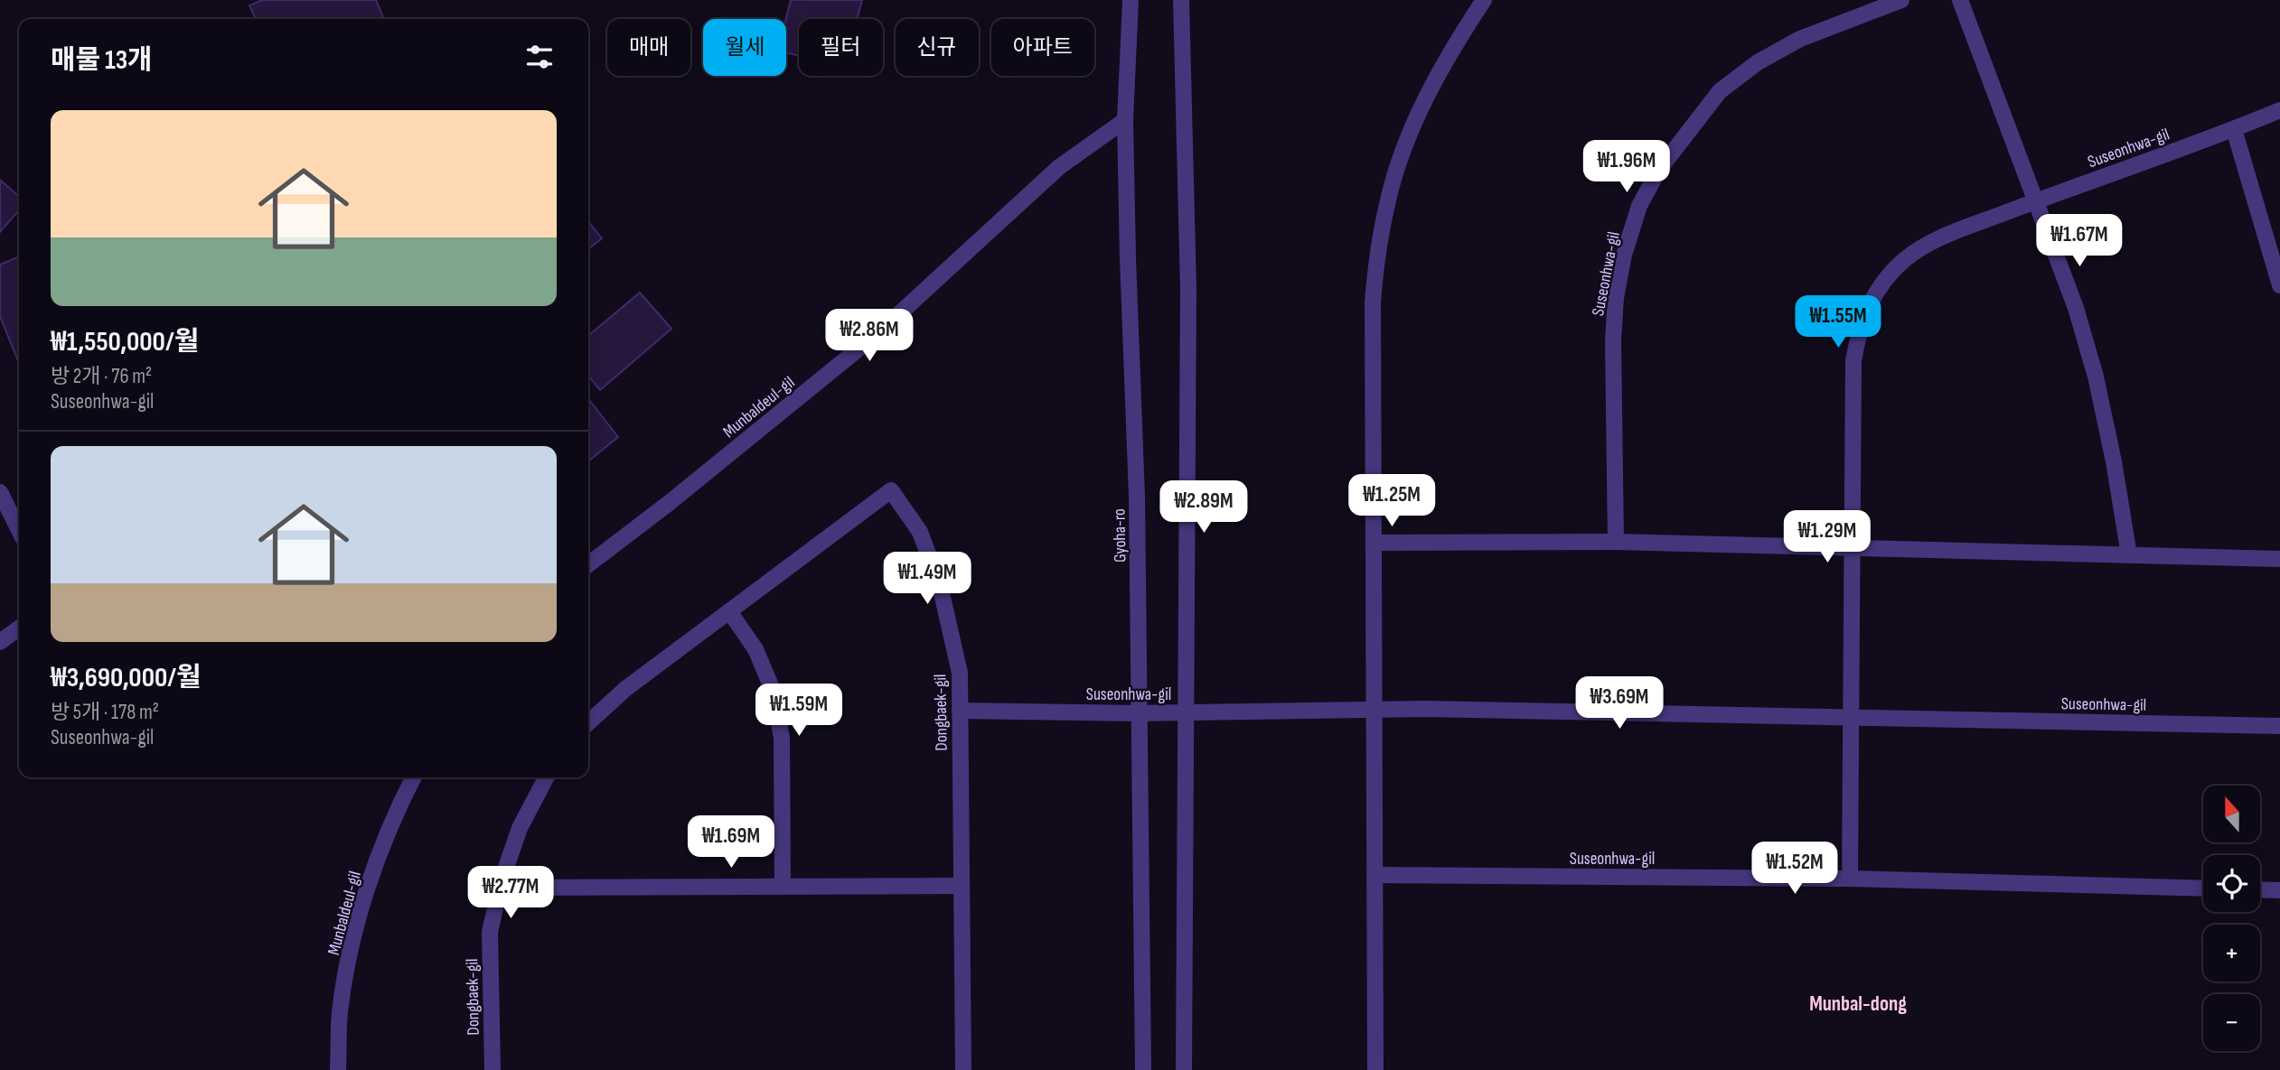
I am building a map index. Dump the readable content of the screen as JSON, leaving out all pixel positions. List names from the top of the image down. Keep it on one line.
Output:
{"streets":{"street":["Suseonhwa-gil","Munbaldeul-gil","Gyoha-ro","Dongbaek-gil"]},"crossings":[["Suseonhwa-gil","Gyoha-ro"],["Suseonhwa-gil","Dongbaek-gil"],["Munbaldeul-gil","Gyoha-ro"]],"districts":["Munbal-dong"],"north":"top","page":{"chip":["매매","월세","필터","신규","아파트"],"heading":"매물 13개","list":[{"name":"₩1,550,000/월","note":"방 2개 · 76 m² · Suseonhwa-gil"},{"name":"₩3,690,000/월","note":"방 5개 · 178 m² · Suseonhwa-gil"}],"price":["₩1.96M","₩1.67M","₩1.55M","₩2.86M","₩1.25M","₩2.89M","₩1.29M","₩1.49M","₩3.69M","₩1.59M","₩1.69M","₩1.52M","₩2.77M"],"map_buttons":["+","−"]}}
